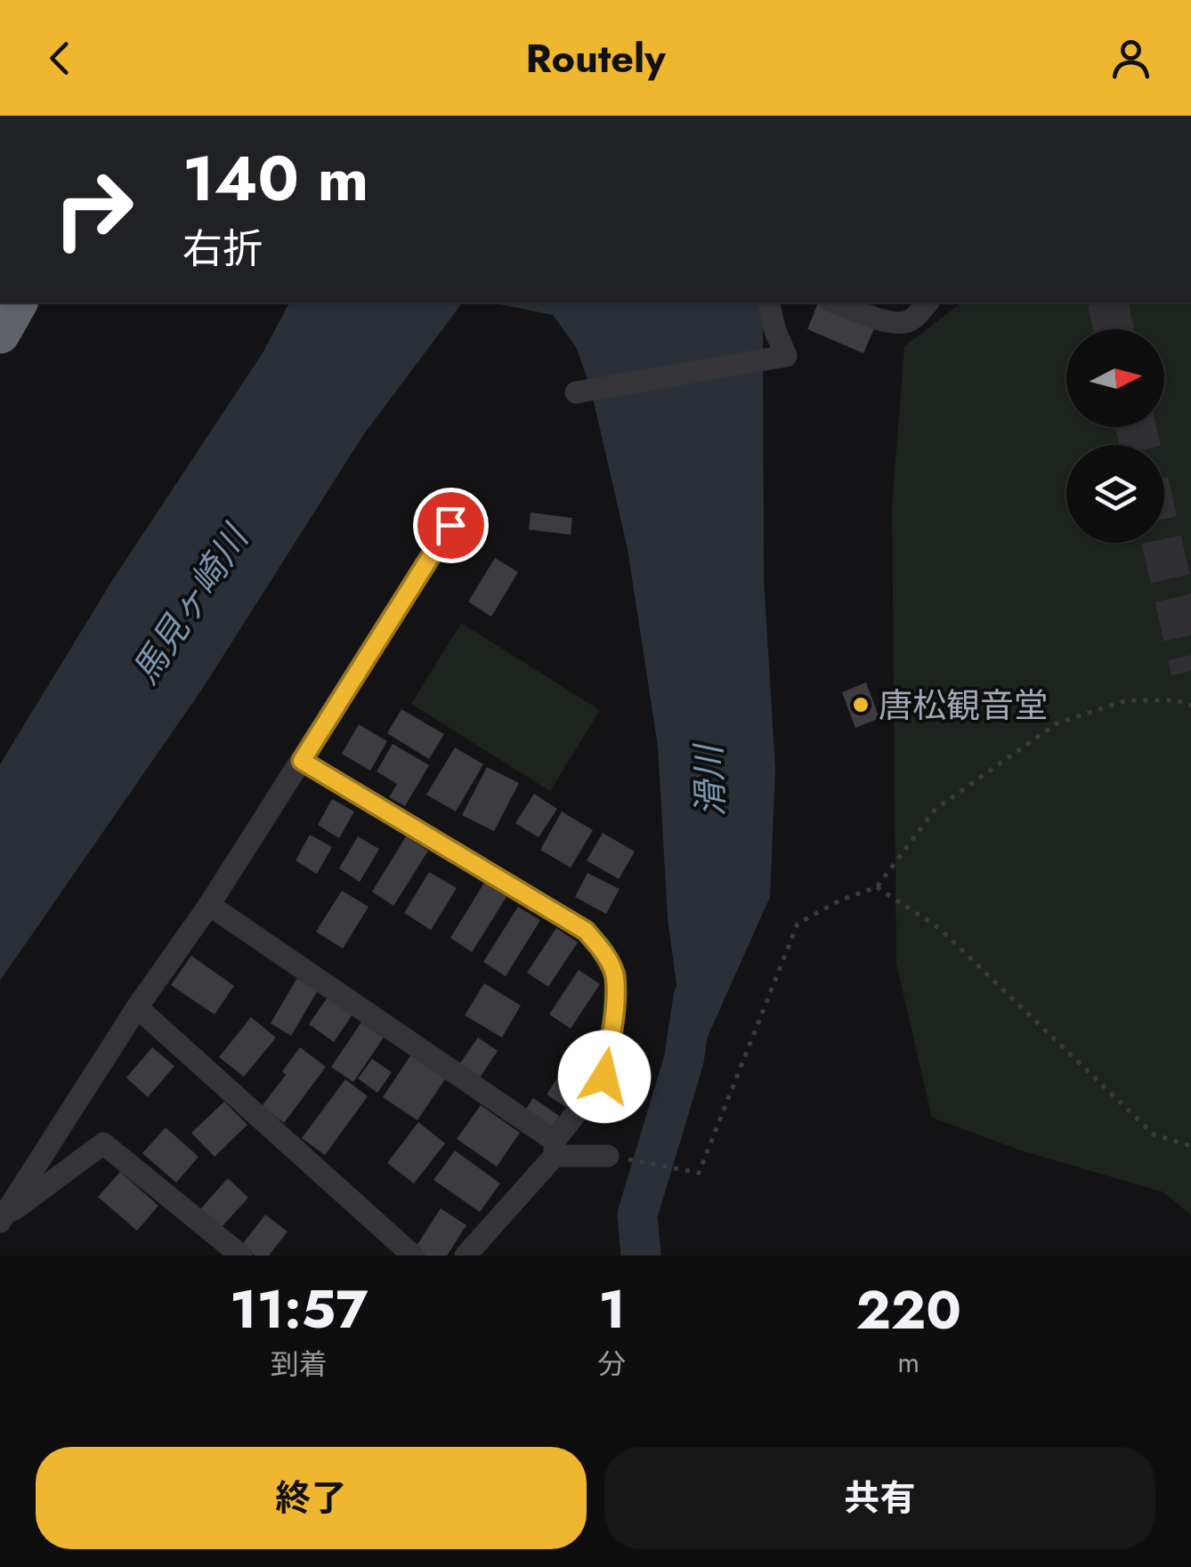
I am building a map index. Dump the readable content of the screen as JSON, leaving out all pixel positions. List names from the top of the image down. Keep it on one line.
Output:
{"water":["馬見ヶ崎川","滑川"],"places":["唐松観音堂"],"north":"right","page":{"header":"Routely","turn":["140 m","右折"],"eta":["11:57","到着","1","分","220","m"],"buttons":["終了","共有"]}}
